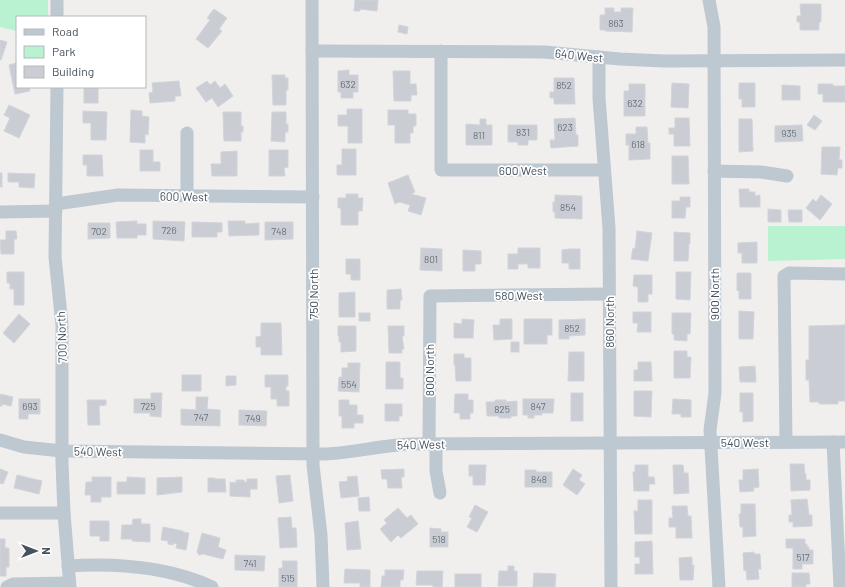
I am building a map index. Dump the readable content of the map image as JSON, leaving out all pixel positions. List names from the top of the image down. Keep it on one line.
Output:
{"streets":{"street":["640 West","600 West","750 North","900 North","580 West","860 North","700 North","800 North","540 West"]},"crossings":[["640 West","600 West"],["640 West","750 North"],["640 West","900 North"],["640 West","860 North"],["600 West","750 North"],["600 West","860 North"],["600 West","700 North"],["750 North","540 West"],["900 North","540 West"],["580 West","860 North"],["580 West","800 North"],["860 North","540 West"],["700 North","540 West"],["800 North","540 West"]],"house_numbers":["863","632","852","632","623","831","935","811","618","854","726","702","748","801","852","554","693","725","847","825","747","749","848","518","517","741","515"],"legend":["Road","Park","Building"],"north":"right"}
